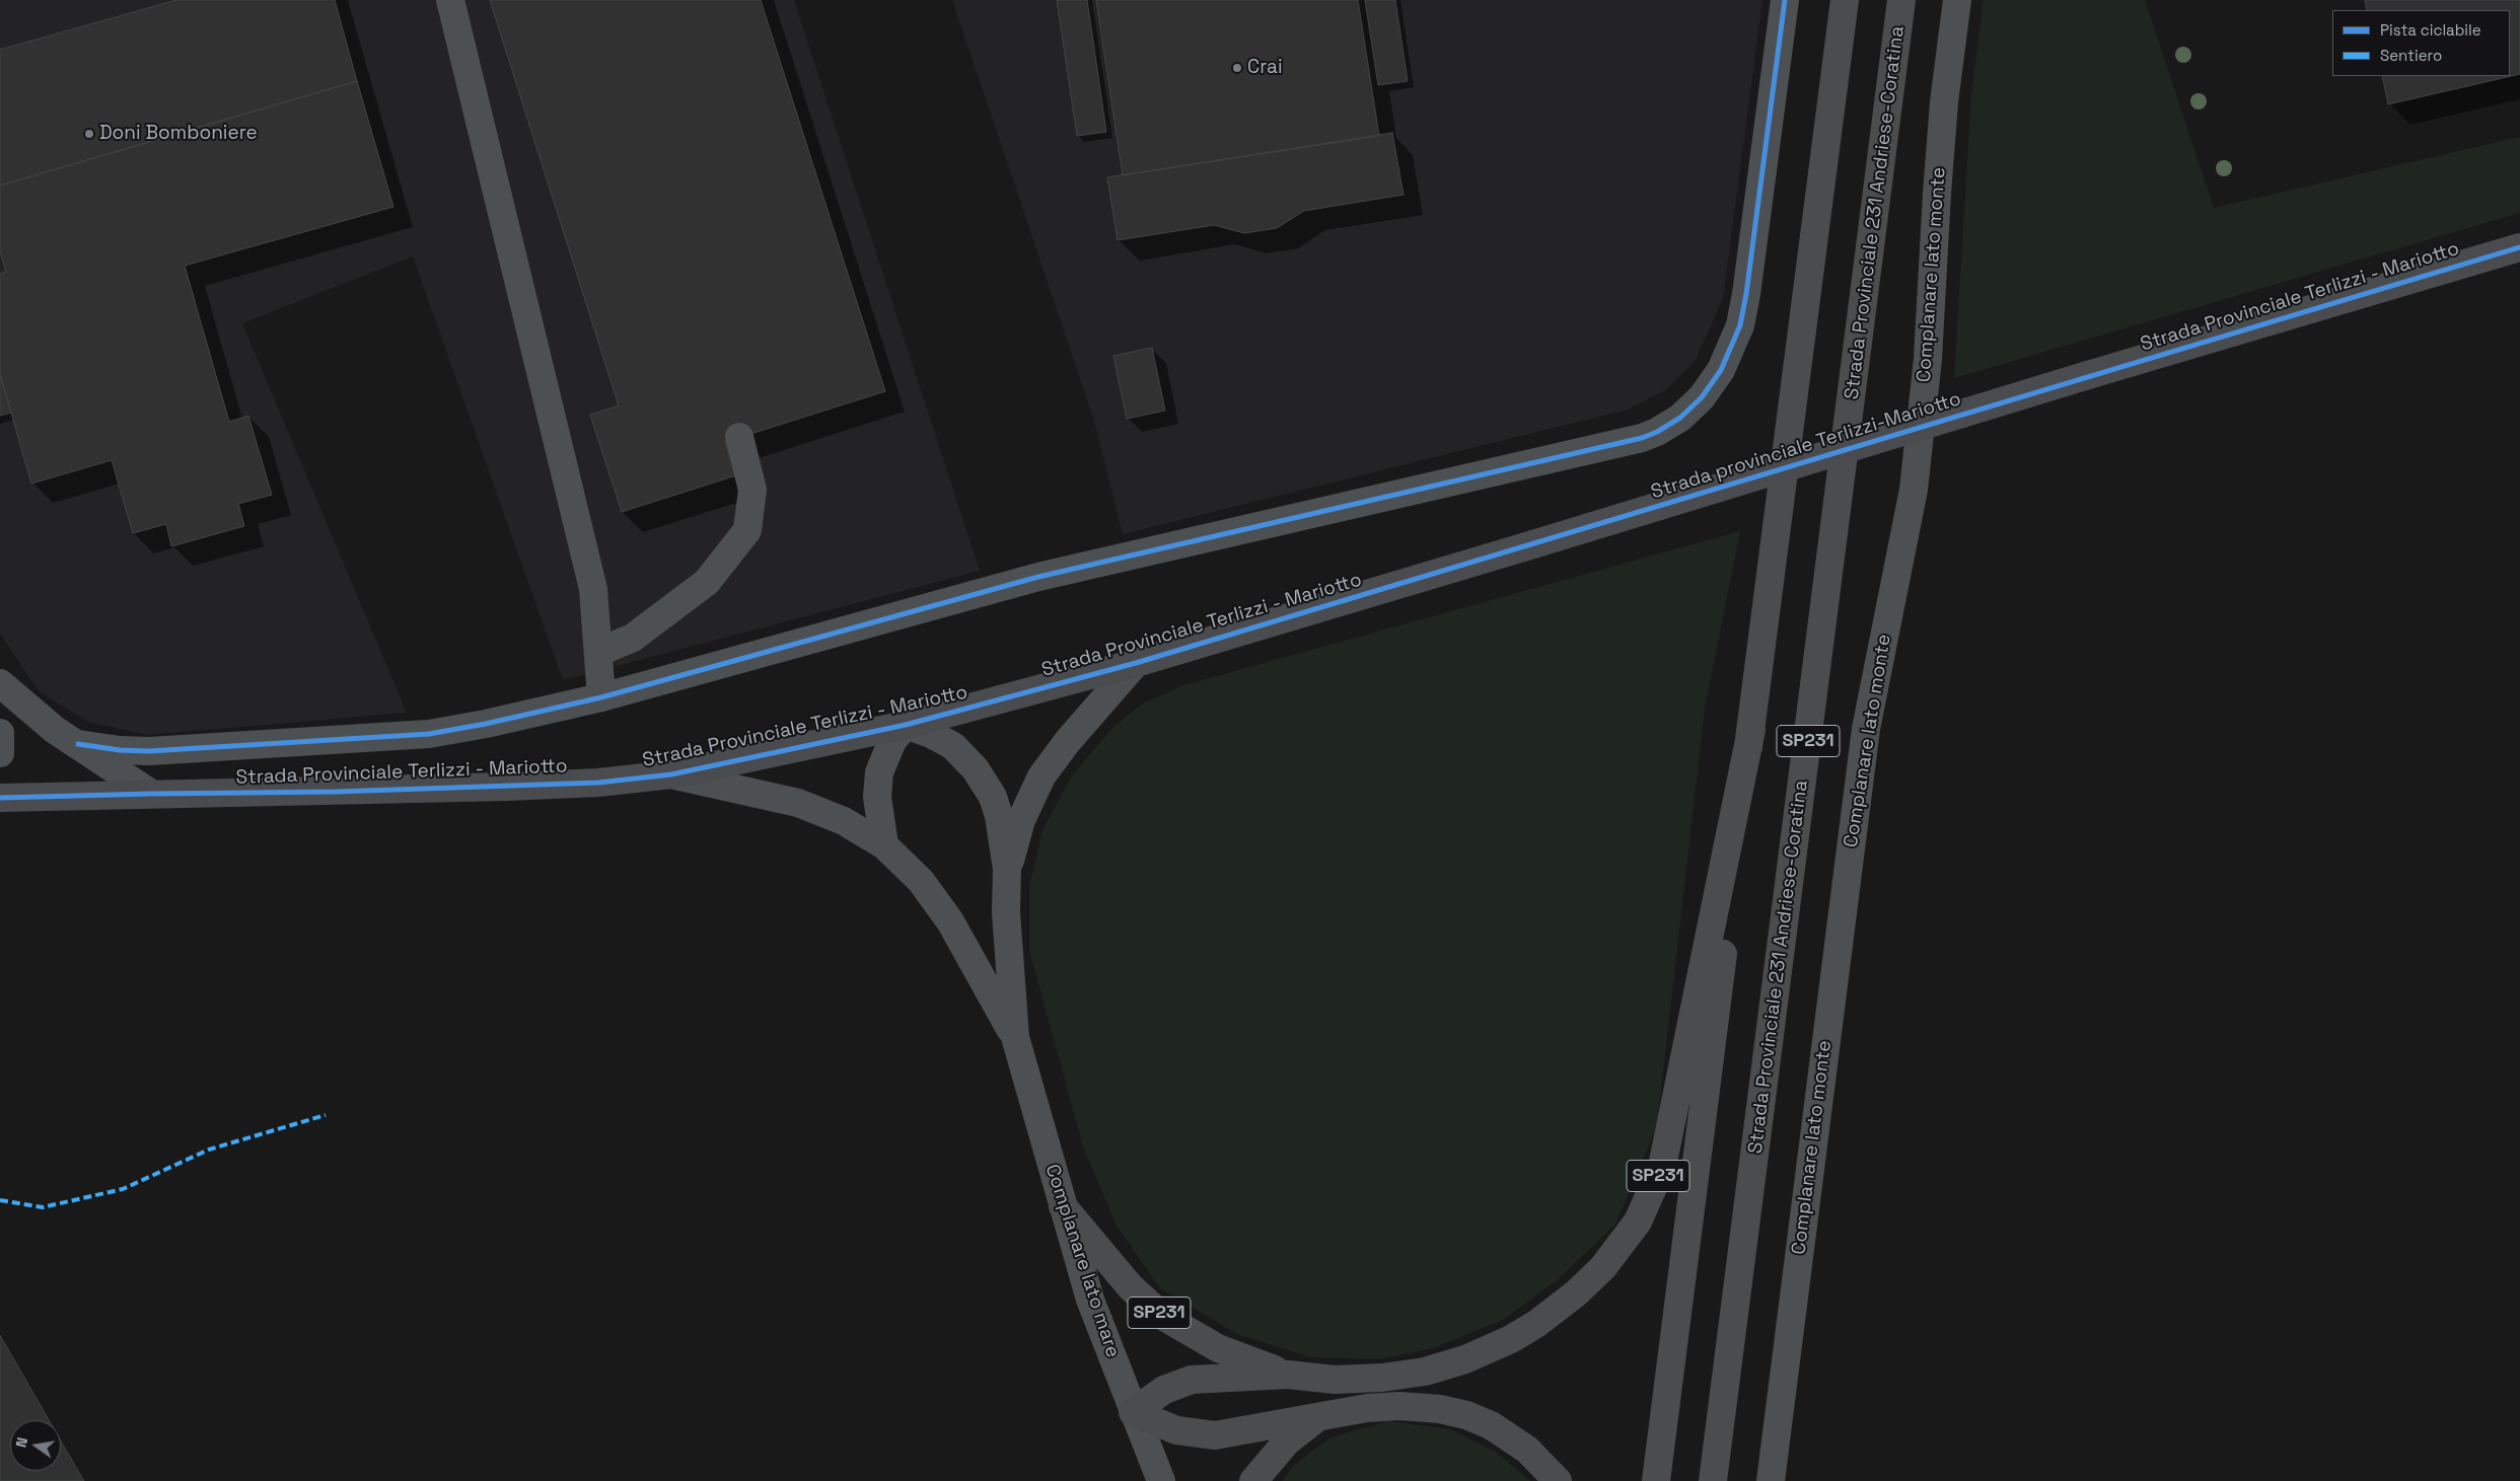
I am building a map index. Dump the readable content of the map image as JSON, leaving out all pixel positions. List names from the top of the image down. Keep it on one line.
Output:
{"streets":{"highway":["Strada Provinciale 231 Andriese-Coratina","SP231"],"main road":["Strada Provinciale Terlizzi - Mariotto","Strada provinciale Terlizzi-Mariotto"],"street":["Complanare lato monte","Complanare lato mare"]},"crossings":[["Strada Provinciale Terlizzi - Mariotto","Strada provinciale Terlizzi-Mariotto"],["SP231","Complanare lato mare"]],"places":["Crai","Doni Bomboniere"],"legend":["Pista ciclabile","Sentiero"],"north":"left"}
